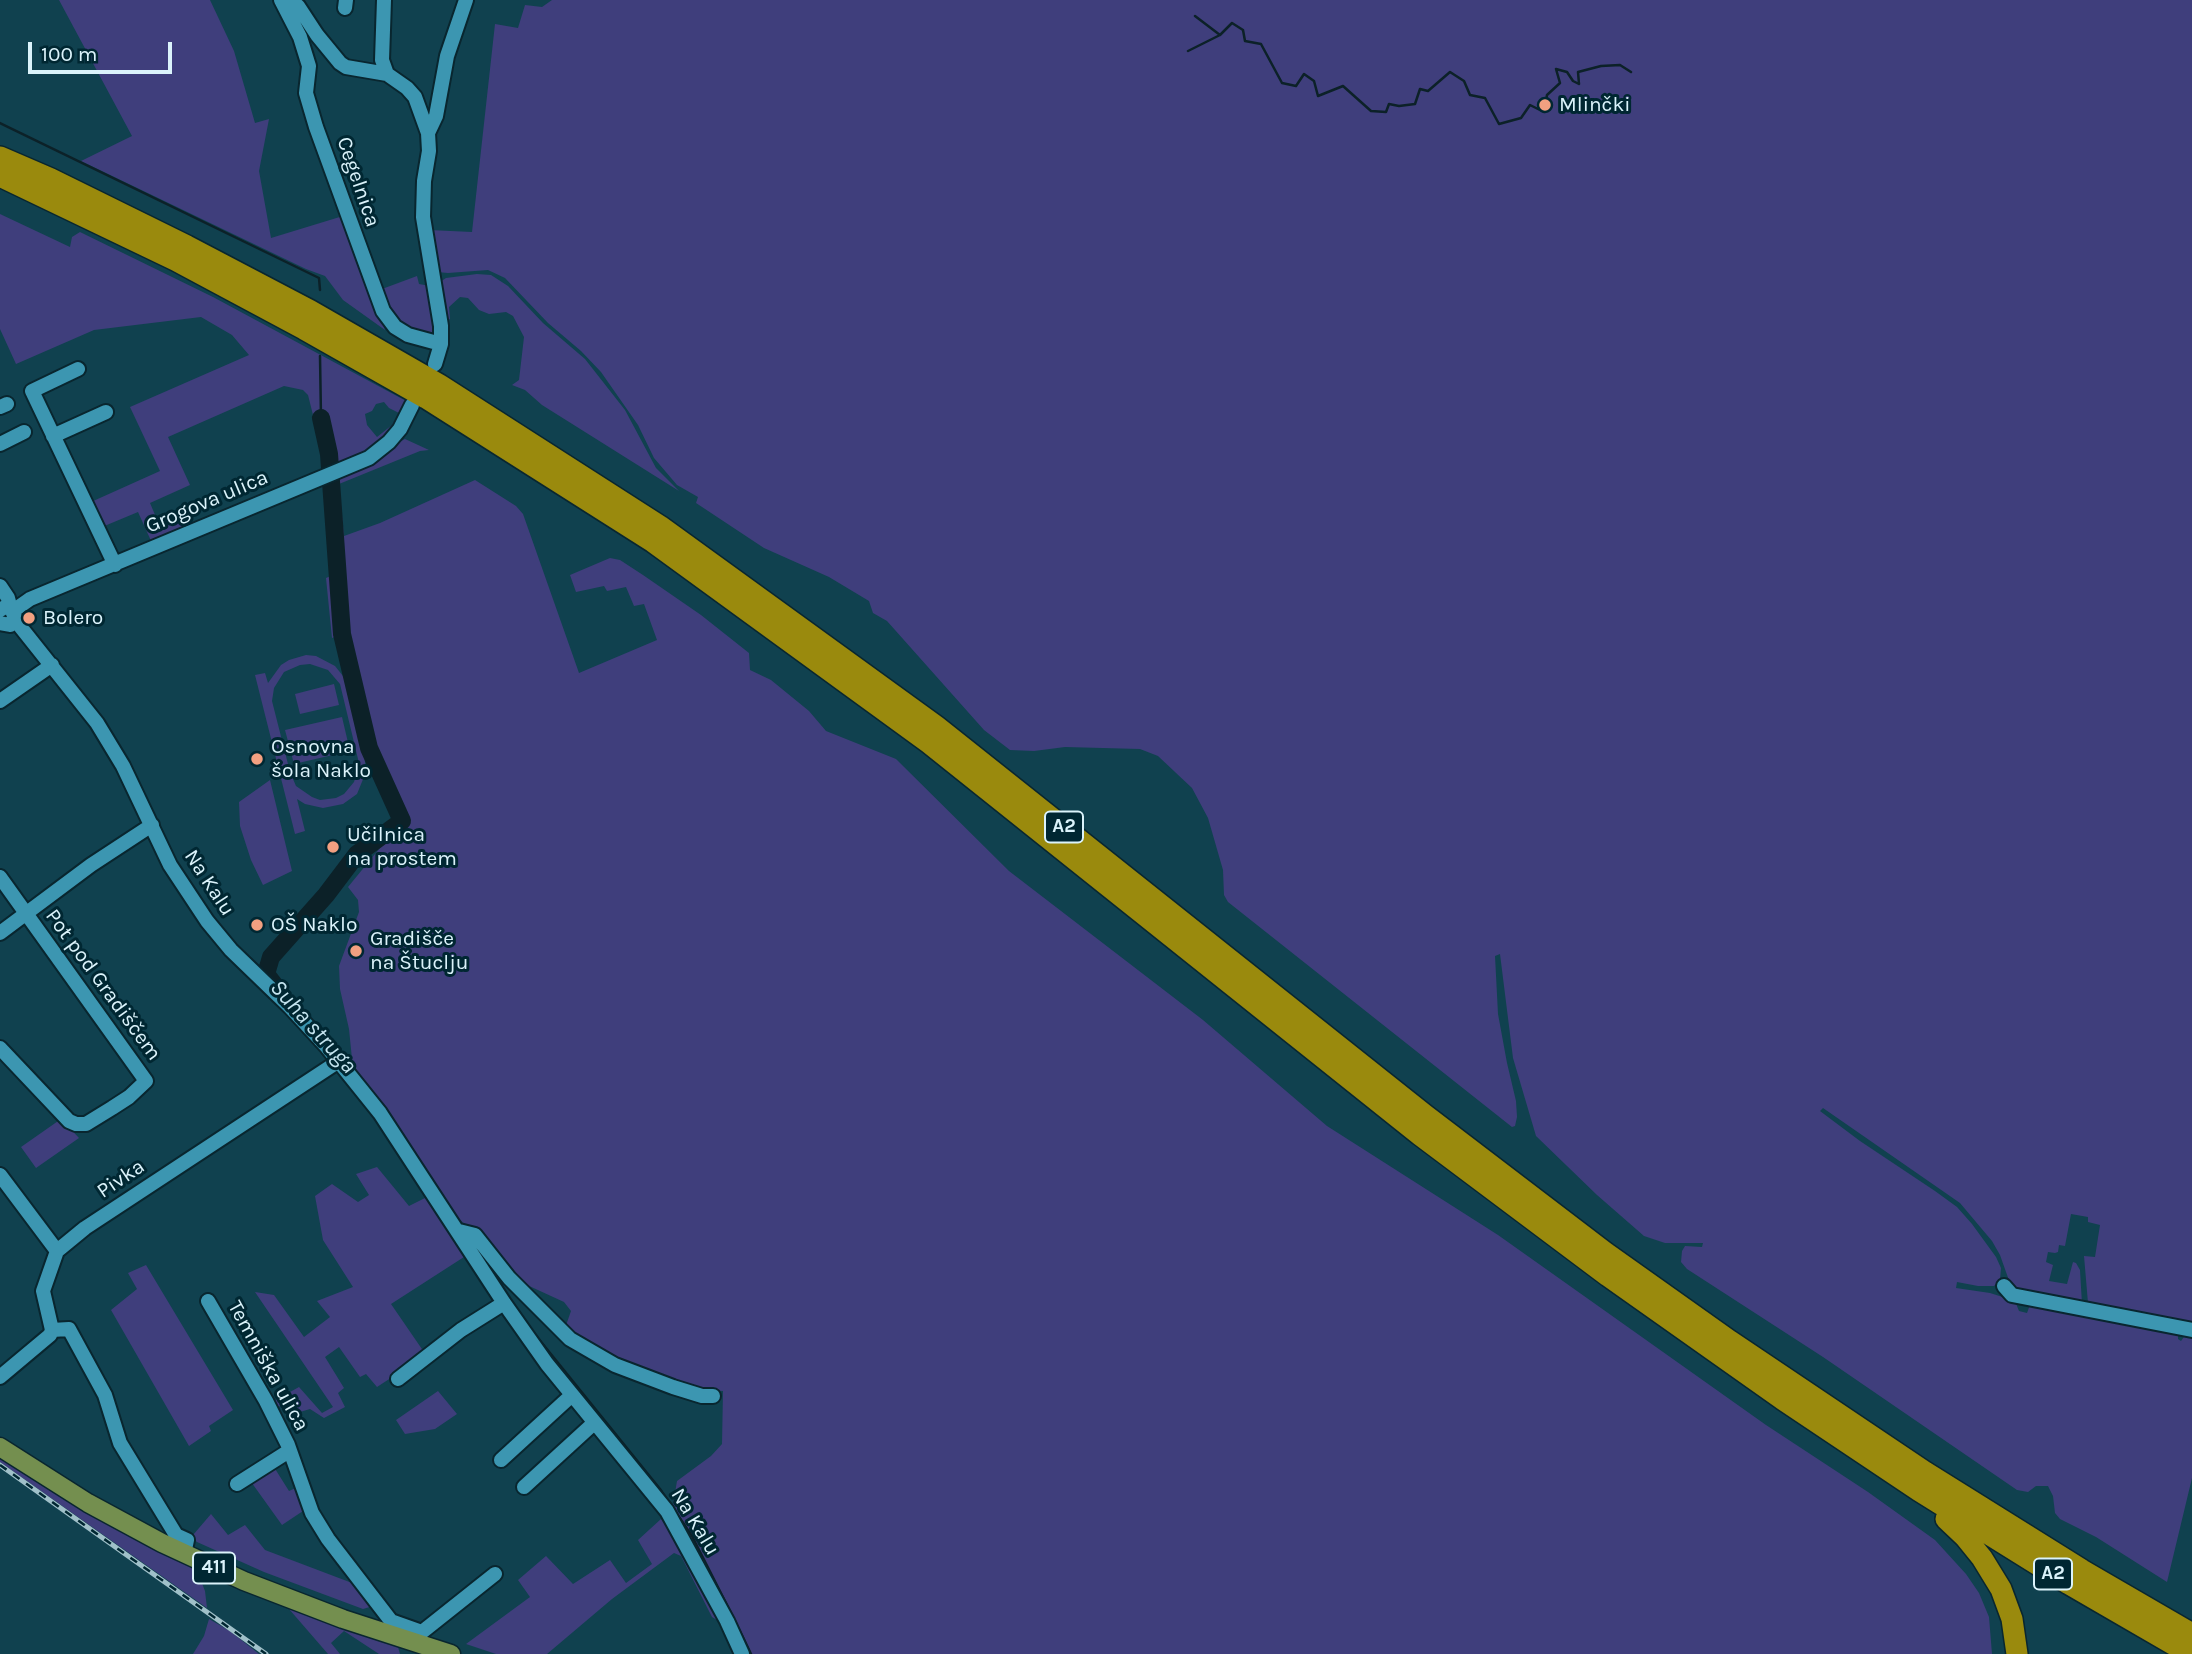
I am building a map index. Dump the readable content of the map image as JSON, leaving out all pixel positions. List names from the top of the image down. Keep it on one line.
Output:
{"streets":{"highway":["A2"],"main road":["411"],"street":["Cegelnica","Grogova ulica","Na Kalu","Pot pod Gradiščem","Pivka","Temniška ulica"]},"crossings":[["Grogova ulica","Na Kalu"],["Na Kalu","Pivka"],["Temniška ulica","411"]],"water":["Suha struga"],"places":["Mlinčki","Bolero","Osnovna šola Naklo","Učilnica na prostem","OŠ Naklo","Gradišče na Štuclju"],"scale_bar":"100 m"}
